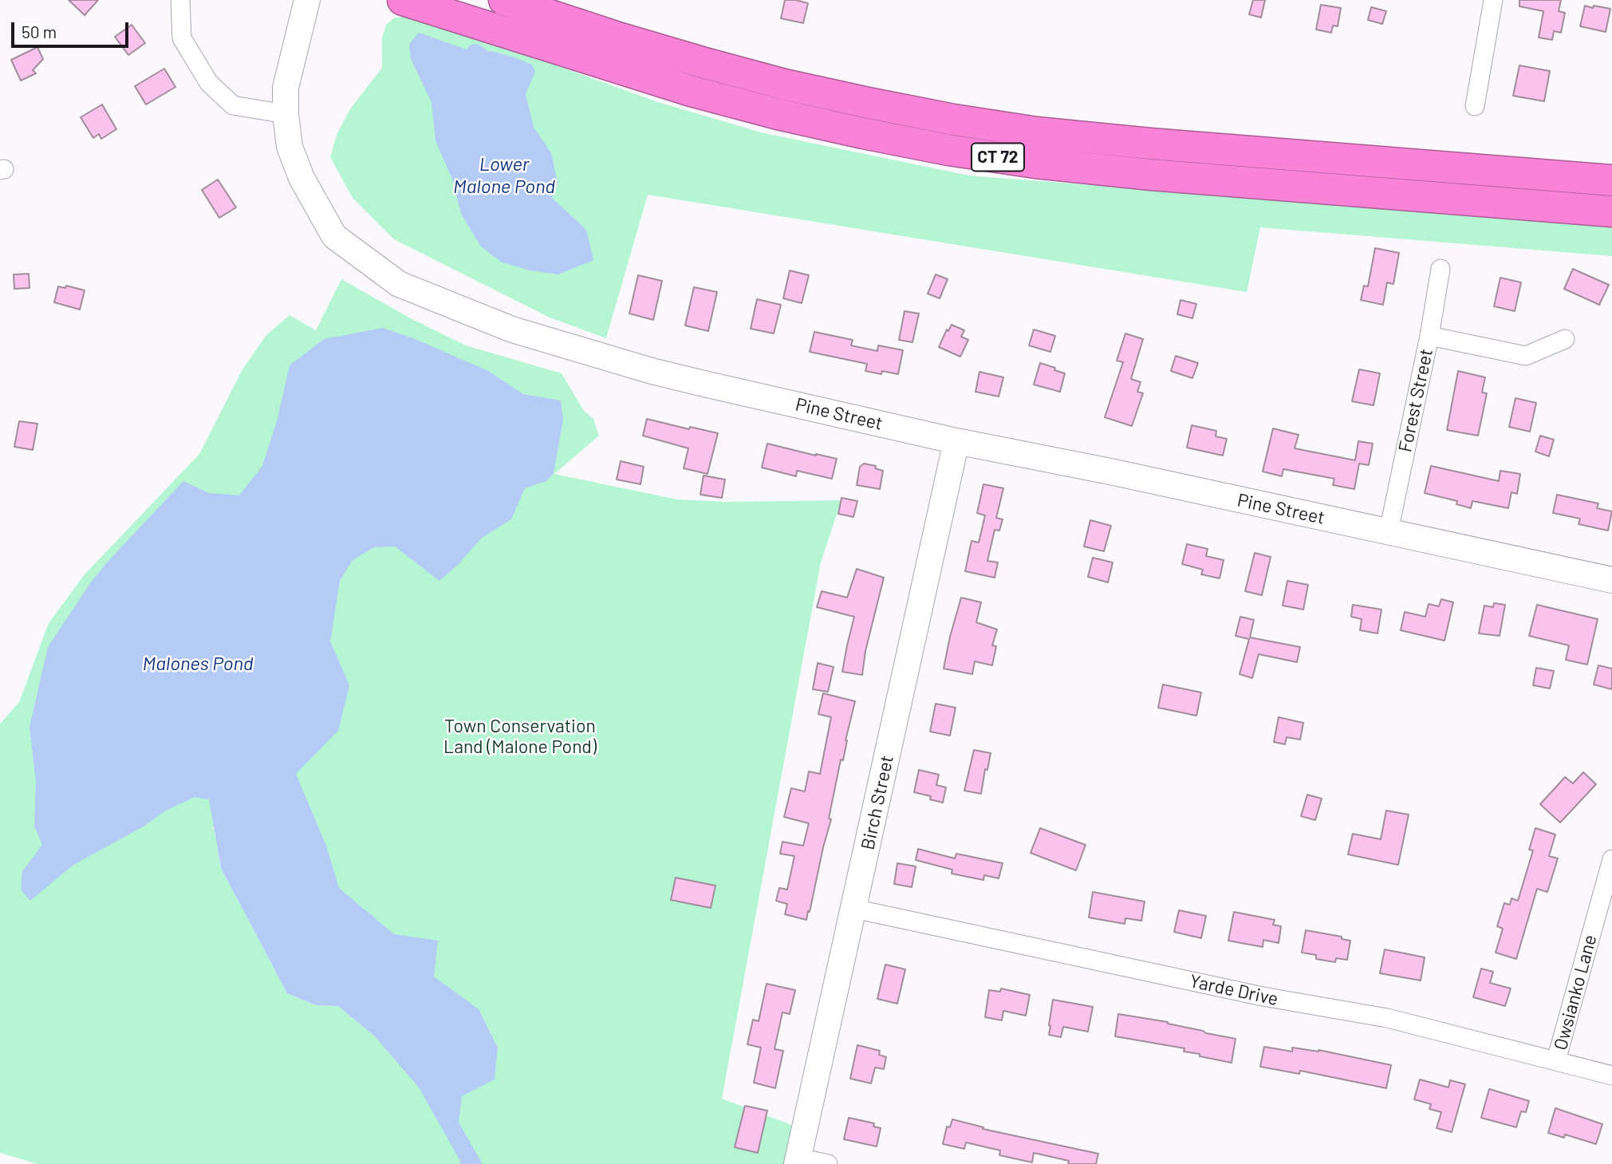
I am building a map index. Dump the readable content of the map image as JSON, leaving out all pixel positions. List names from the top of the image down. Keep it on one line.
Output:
{"streets":{"highway":["CT 72"],"main road":["Pine Street","Birch Street"],"street":["Forest Street","Yarde Drive","Owsianko Lane"]},"crossings":[["Forest Street","Pine Street"],["Pine Street","Birch Street"],["Birch Street","Yarde Drive"],["Yarde Drive","Owsianko Lane"]],"water":["Lower Malone Pond","Malones Pond"],"parks":["Town Conservation Land (Malone Pond)"],"scale_bar":"50 m"}
